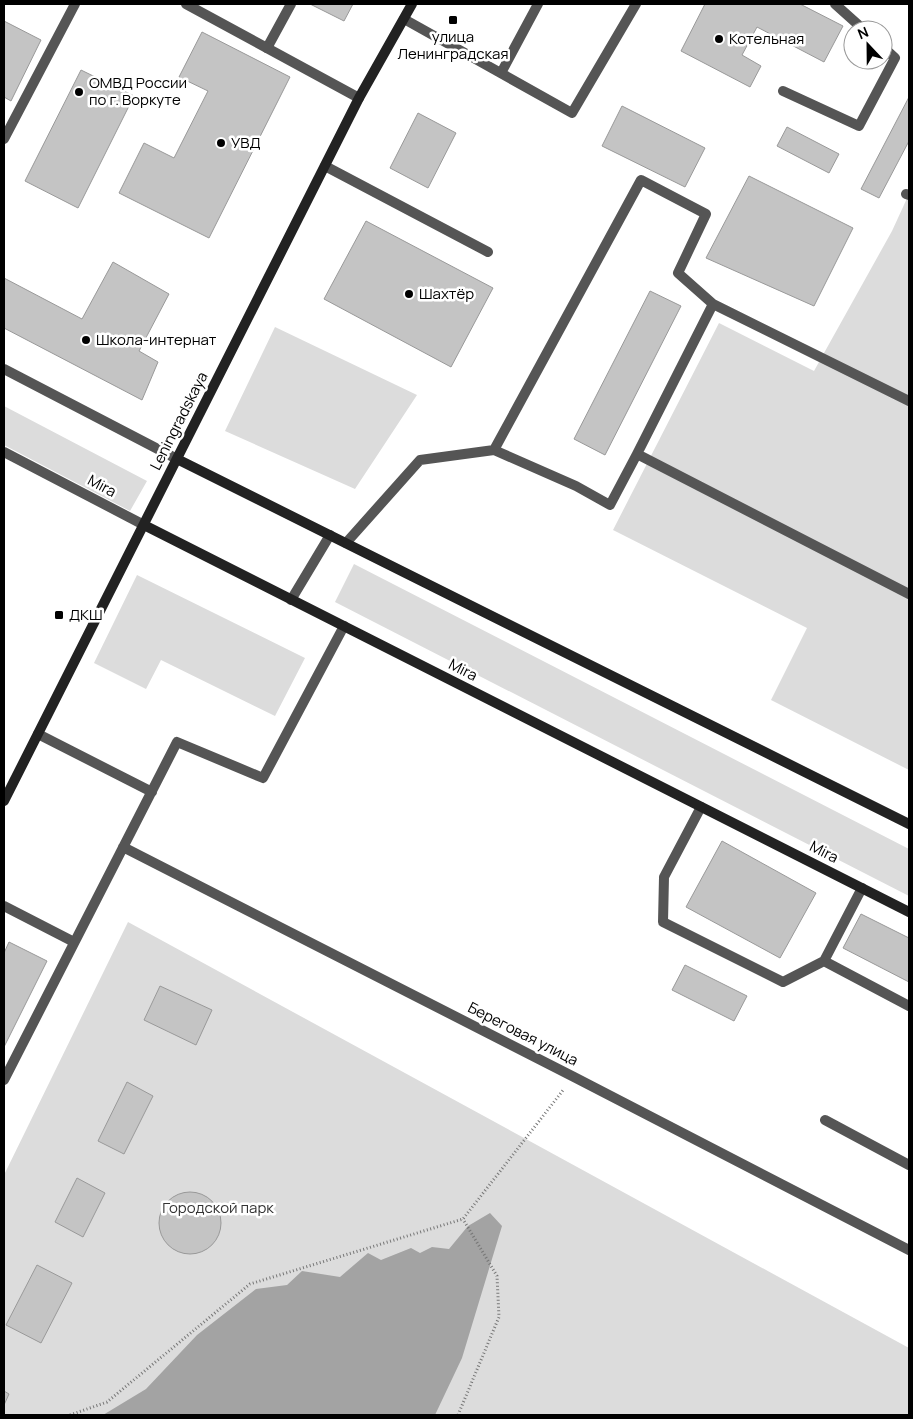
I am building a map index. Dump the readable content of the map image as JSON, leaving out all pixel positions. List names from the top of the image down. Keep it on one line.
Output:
{"streets":{"main road":["Leningradskaya","Mira"],"street":["Береговая улица"]},"crossings":[["Leningradskaya","Mira"]],"parks":["Городской парк"],"places":{"transit":["улица Ленинградская","ДКШ"],"other":["Котельная","ОМВД России по г. Воркуте","УВД","Шахтёр","Школа-интернат"]},"north":"top"}
